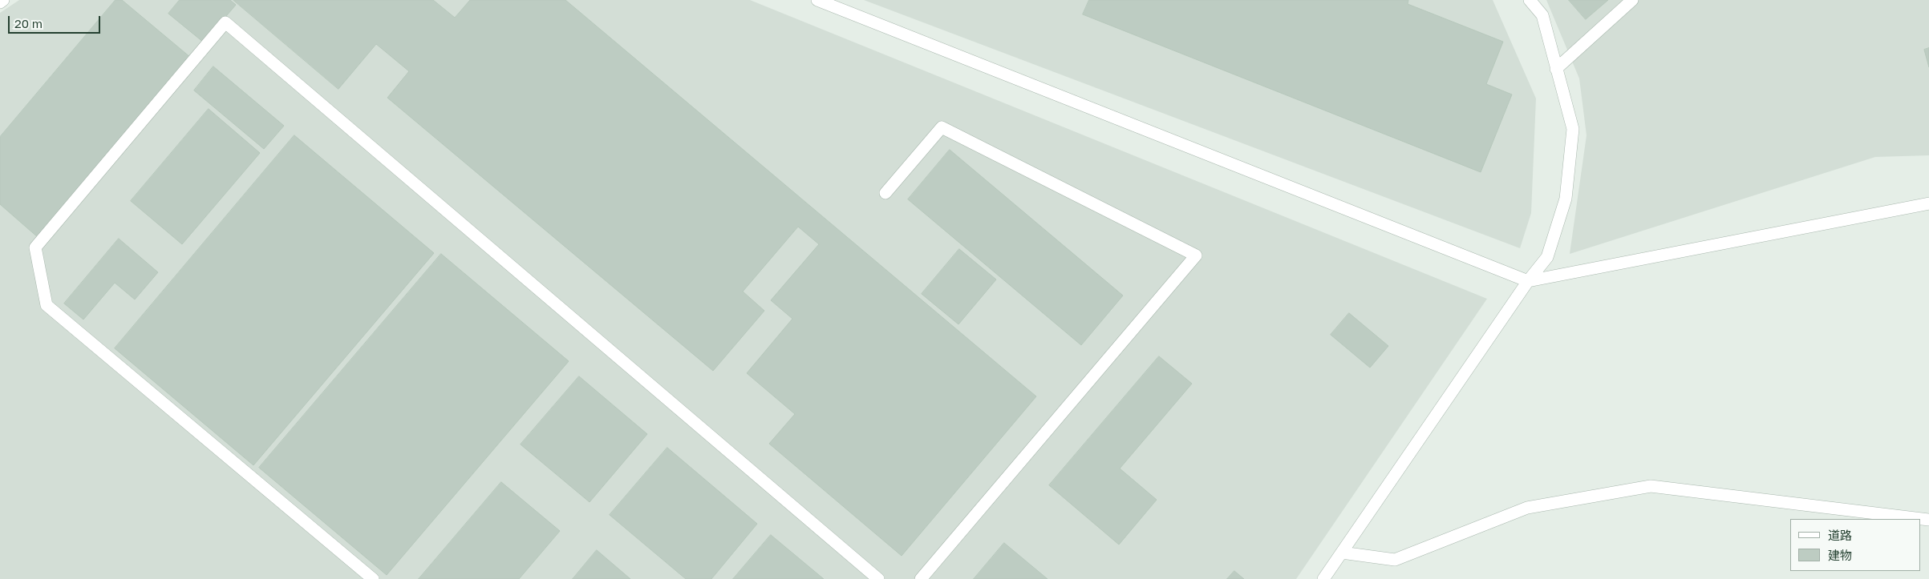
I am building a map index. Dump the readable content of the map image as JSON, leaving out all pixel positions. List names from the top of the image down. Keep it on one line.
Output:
{"legend":["道路","建物"],"scale_bar":"20 m"}
